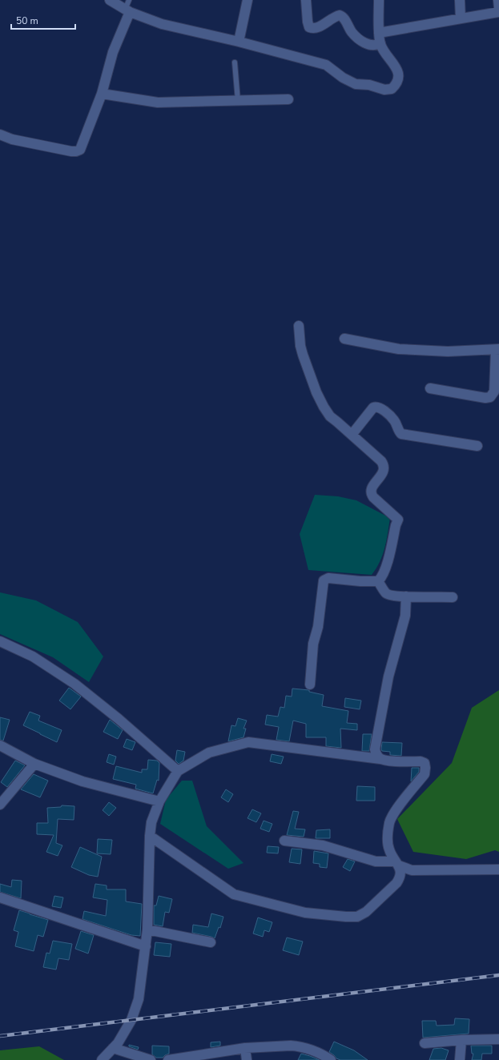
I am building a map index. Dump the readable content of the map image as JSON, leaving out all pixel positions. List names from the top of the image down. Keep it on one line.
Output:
{"scale_bar":"50 m"}
